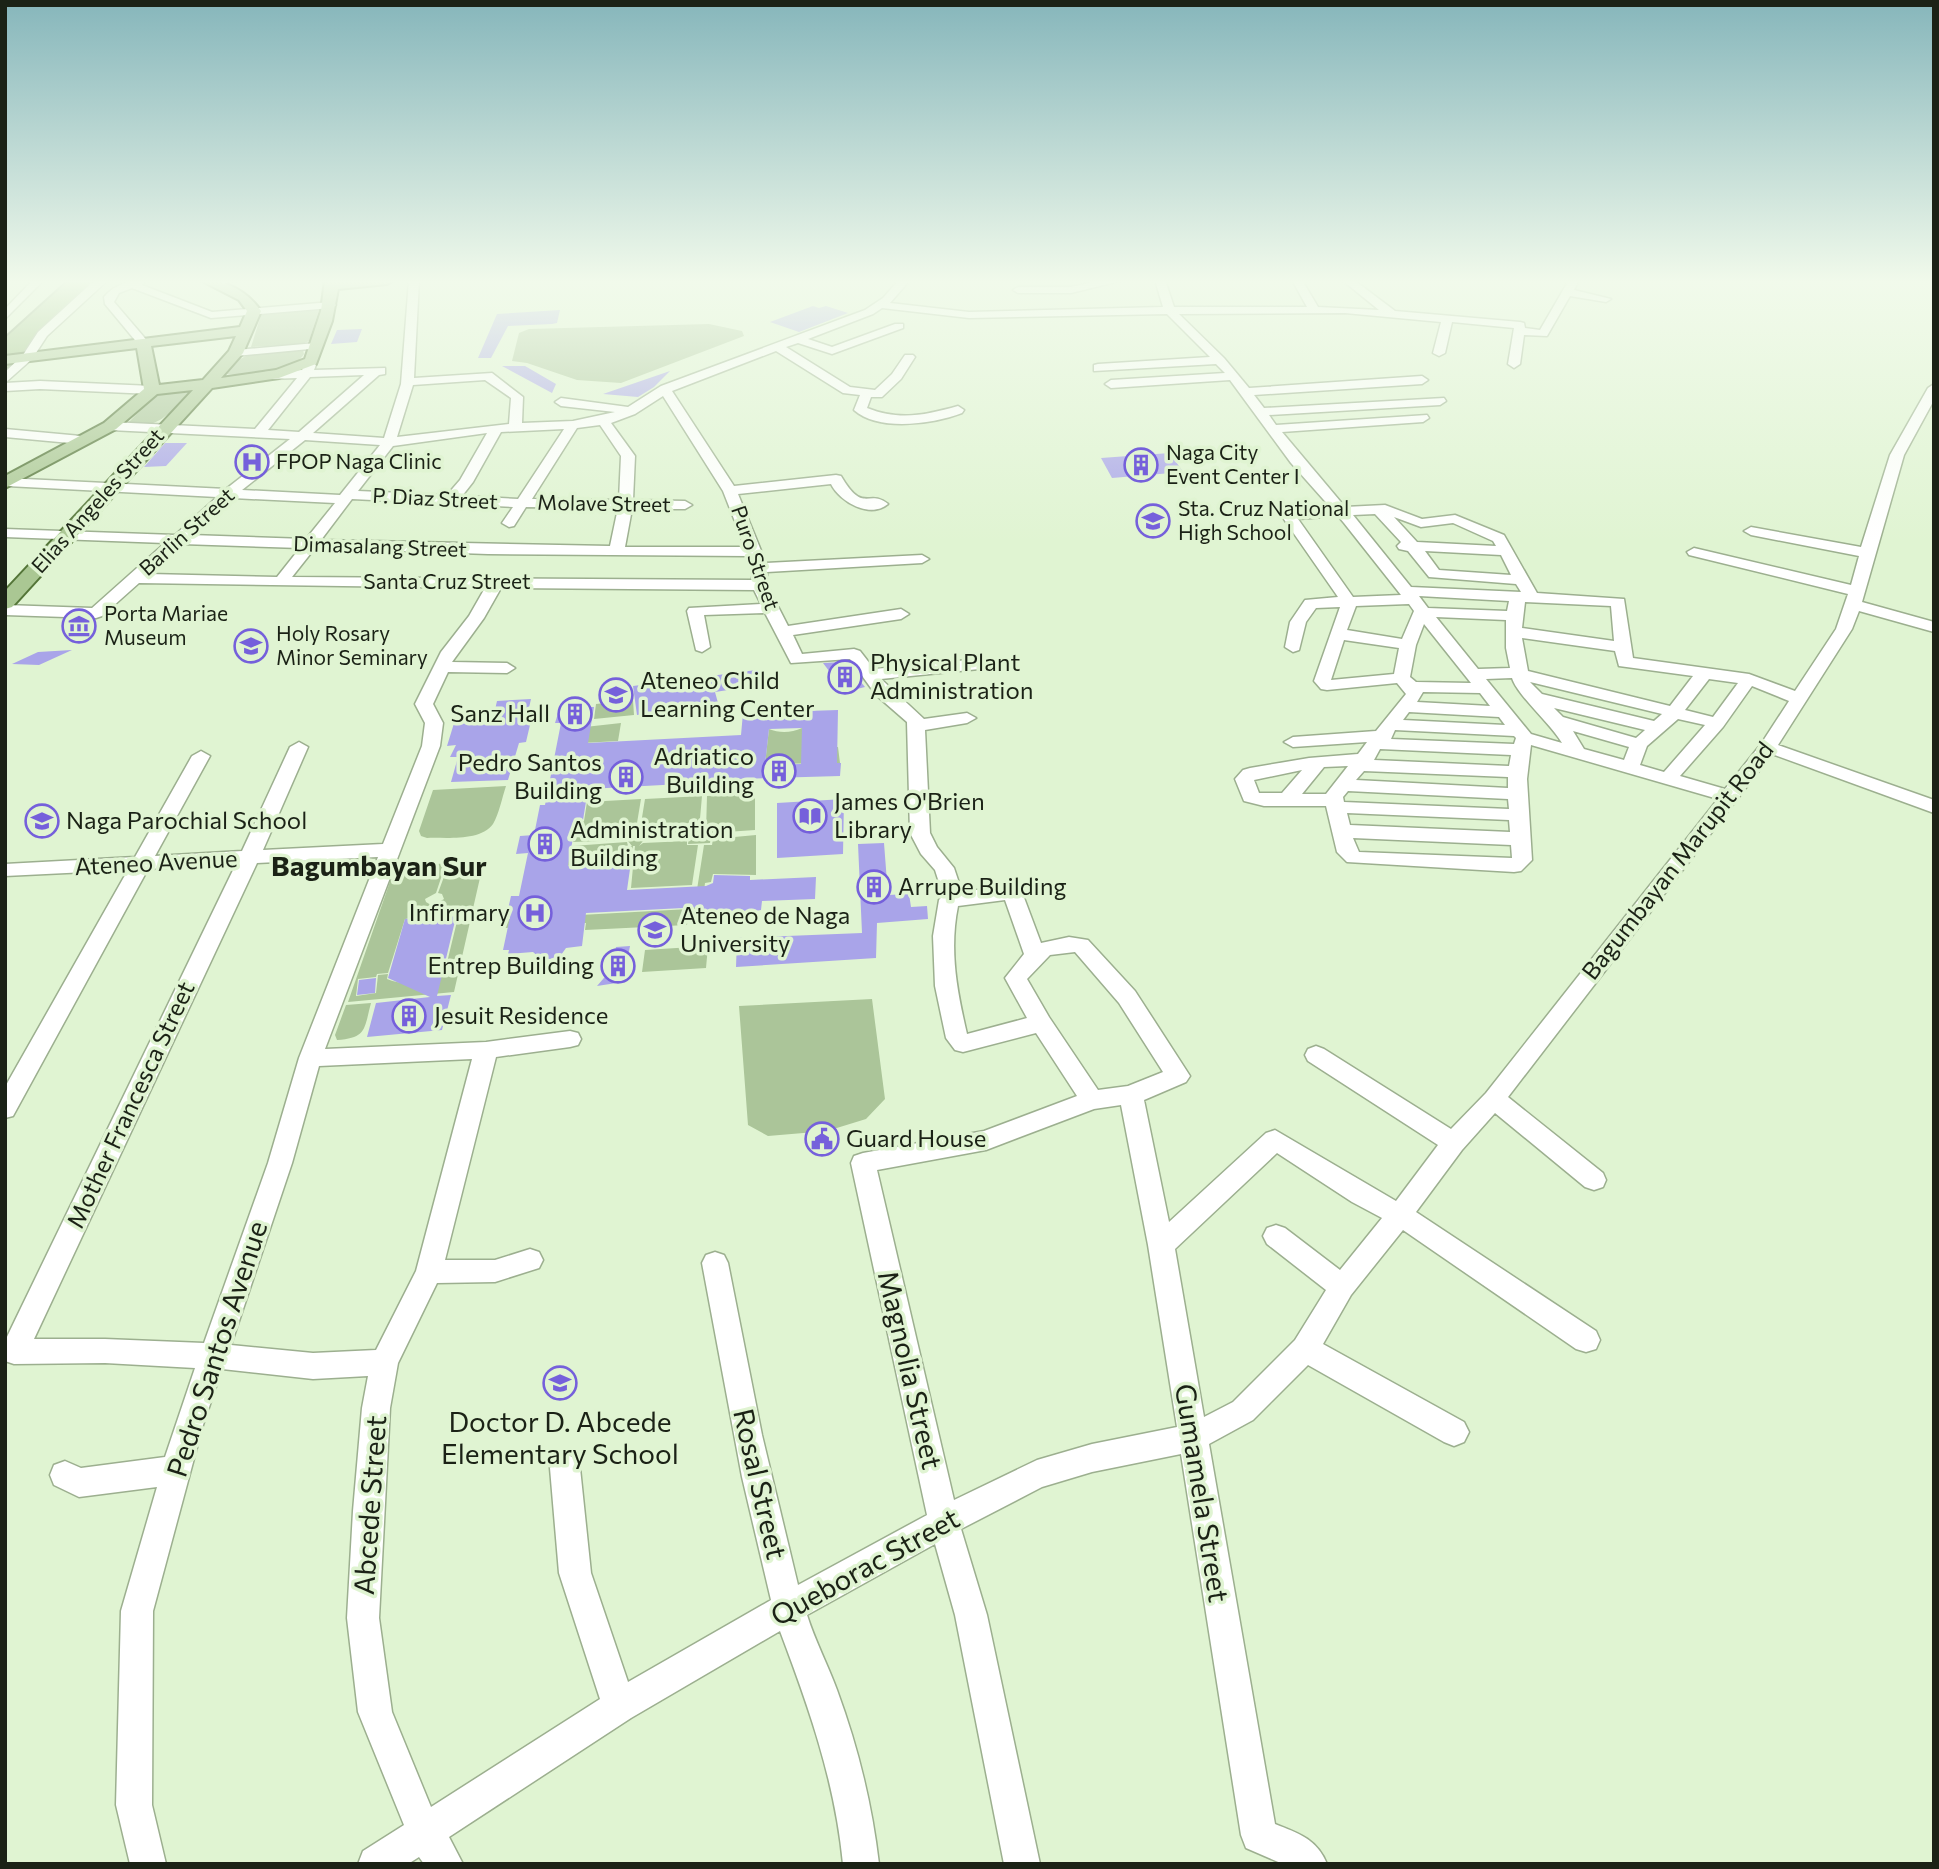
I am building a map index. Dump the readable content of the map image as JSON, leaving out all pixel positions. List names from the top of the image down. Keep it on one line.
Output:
{"streets":{"main road":["Elias Angeles Street"],"street":["P. Diaz Street","Molave Street","Barlin Street","Dimasalang Street","Puro Street","Santa Cruz Street","Bagumbayan Marupit Road","Ateneo Avenue","Mother Francesca Street","Pedro Santos Avenue","Magnolia Street","Rosal Street","Gumamela Street","Abcede Street","Queborac Street"]},"crossings":[["P. Diaz Street","Elias Angeles Street"],["P. Diaz Street","Molave Street"],["P. Diaz Street","Barlin Street"],["Elias Angeles Street","Dimasalang Street"],["Barlin Street","Dimasalang Street"],["Barlin Street","Santa Cruz Street"],["Dimasalang Street","Puro Street"],["Puro Street","Santa Cruz Street"],["Bagumbayan Marupit Road","Queborac Street"],["Ateneo Avenue","Mother Francesca Street"],["Ateneo Avenue","Pedro Santos Avenue"],["Mother Francesca Street","Pedro Santos Avenue"],["Magnolia Street","Queborac Street"],["Rosal Street","Queborac Street"],["Gumamela Street","Queborac Street"],["Abcede Street","Queborac Street"]],"districts":["Bagumbayan Sur"],"places":{"hospital":["FPOP Naga Clinic","Infirmary"],"building":["Naga City Event Center I","Physical Plant Administration","Sanz Hall","Adriatico Building","Pedro Santos Building","Administration Building","Arrupe Building","Entrep Building","Jesuit Residence"],"school or university":["Sta. Cruz National High School","Holy Rosary Minor Seminary","Ateneo Child Learning Center","Naga Parochial School","Ateneo de Naga University","Doctor D. Abcede Elementary School"],"museum":["Porta Mariae Museum"],"library":["James O'Brien Library"],"public building":["Guard House"]}}
